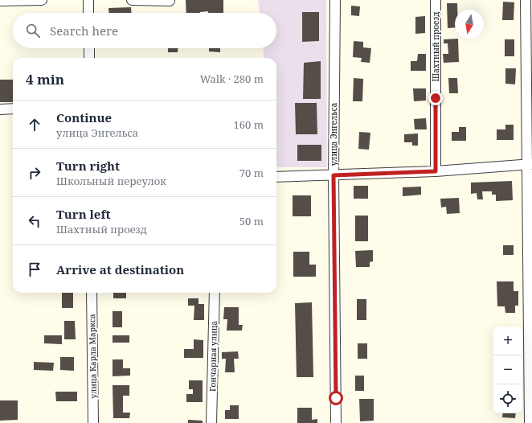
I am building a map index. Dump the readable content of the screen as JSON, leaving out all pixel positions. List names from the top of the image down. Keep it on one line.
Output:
{"streets":{"street":["Шахтный проезд","улица Энгельса","улица Карла Маркса","Гончарная улица"]},"north":"bottom","page":{"search":"Search here","heading":["4 min","Walk · 280 m"],"list":[["Continue","улица Энгельса","160 m"],["Turn right","Школьный переулок","70 m"],["Turn left","Шахтный проезд","50 m"],"Arrive at destination"],"map_buttons":["+","−"]}}
